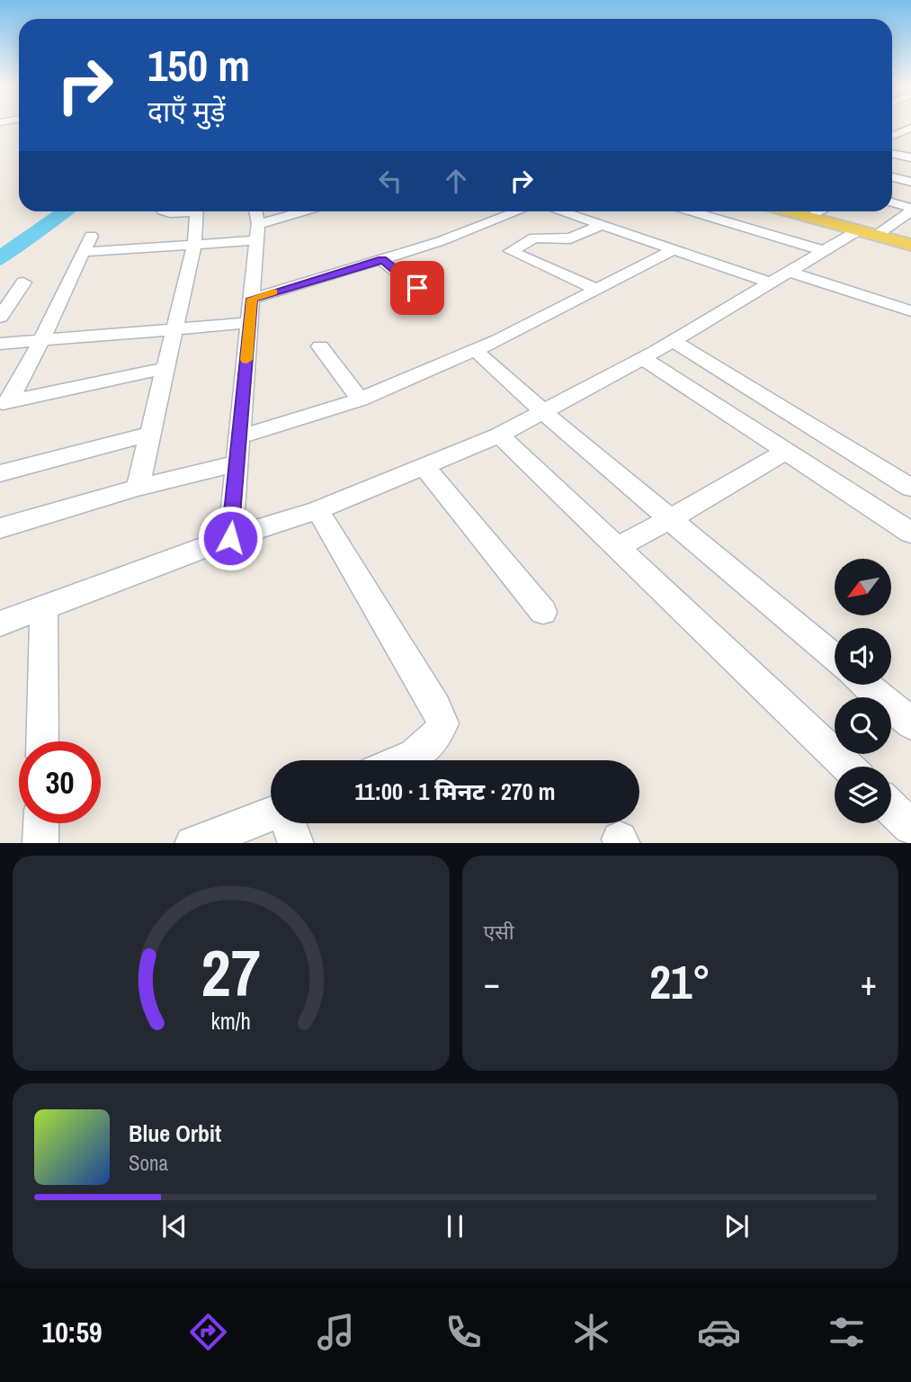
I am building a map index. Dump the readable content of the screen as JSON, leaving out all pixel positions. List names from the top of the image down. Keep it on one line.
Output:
{"north":"bottom left","page":{"turn":["150 m","दाएँ मुड़ें"],"limit":"30","trip":"11:00 · 1 मिनट · 270 m","tile":"एसी","heat":["−","21°","+"],"song":["Blue Orbit","Sona"],"tabs":"10:59","gauge":["27","km/h"]}}
